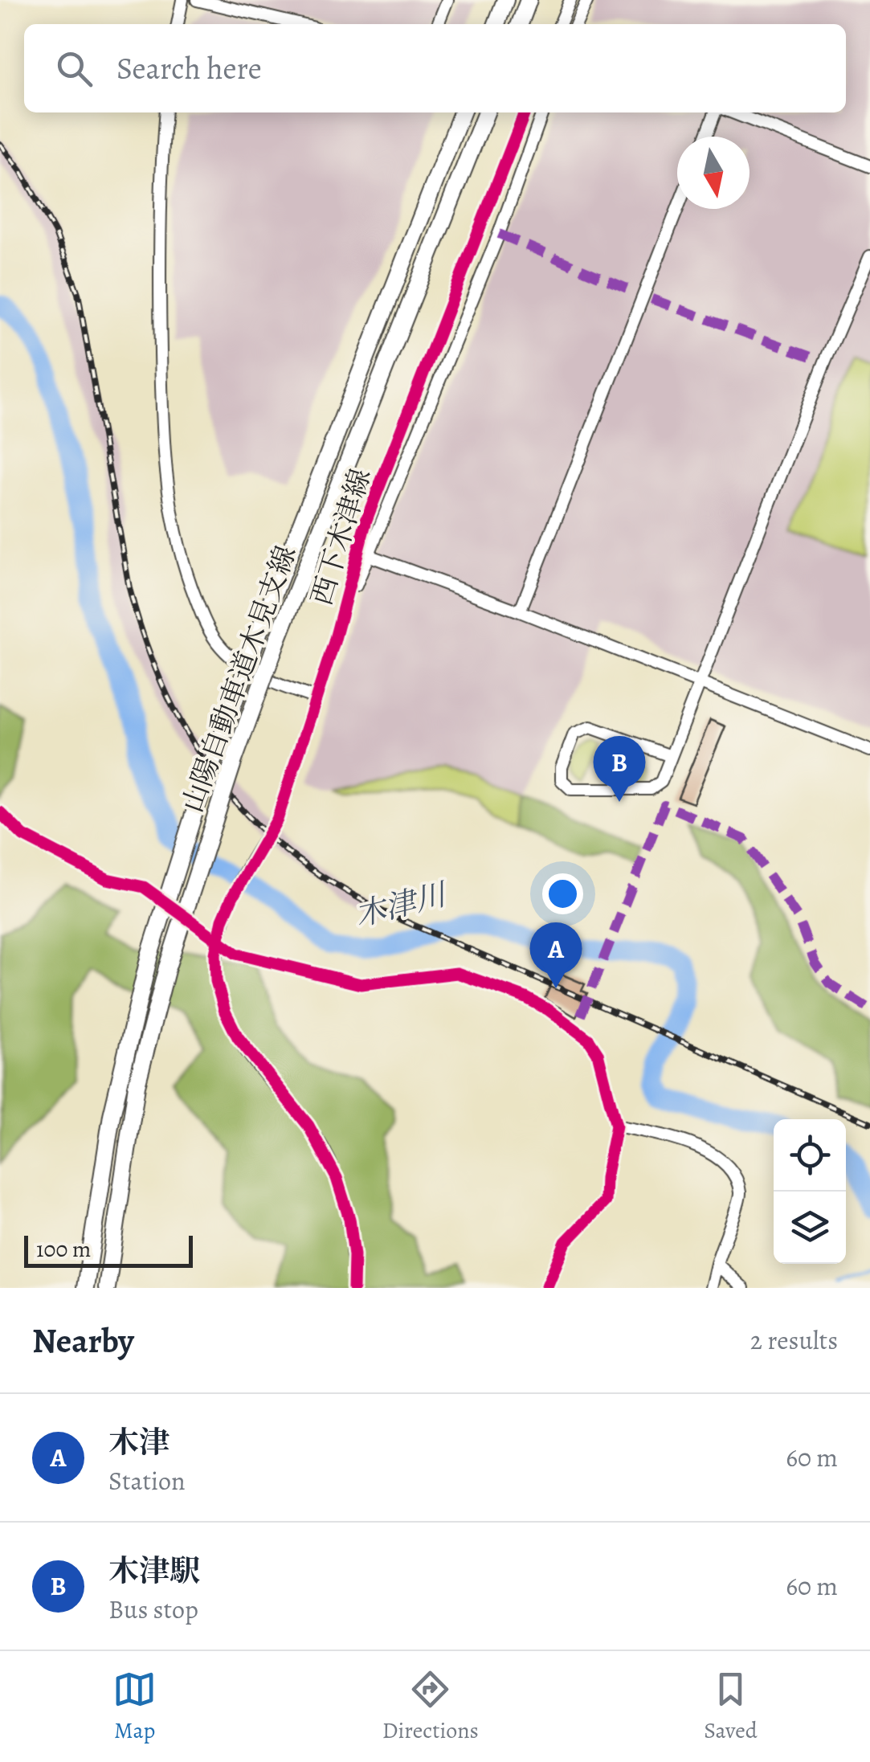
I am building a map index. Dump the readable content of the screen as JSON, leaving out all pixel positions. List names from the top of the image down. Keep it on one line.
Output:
{"streets":{"highway":["山陽自動車道木見支線"],"street":["西下木津線"]},"water":["木津川"],"scale_bar":"100 m","north":"bottom","page":{"search":"Search here","pins":["B","A"],"scale":"100 m","heading":["Nearby","2 results"],"list":[{"mark":"A","name":"木津","note":"Station","value":"60 m"},{"mark":"B","name":"木津駅","note":"Bus stop","value":"60 m"}],"nav":["Map","Directions","Saved"]}}
